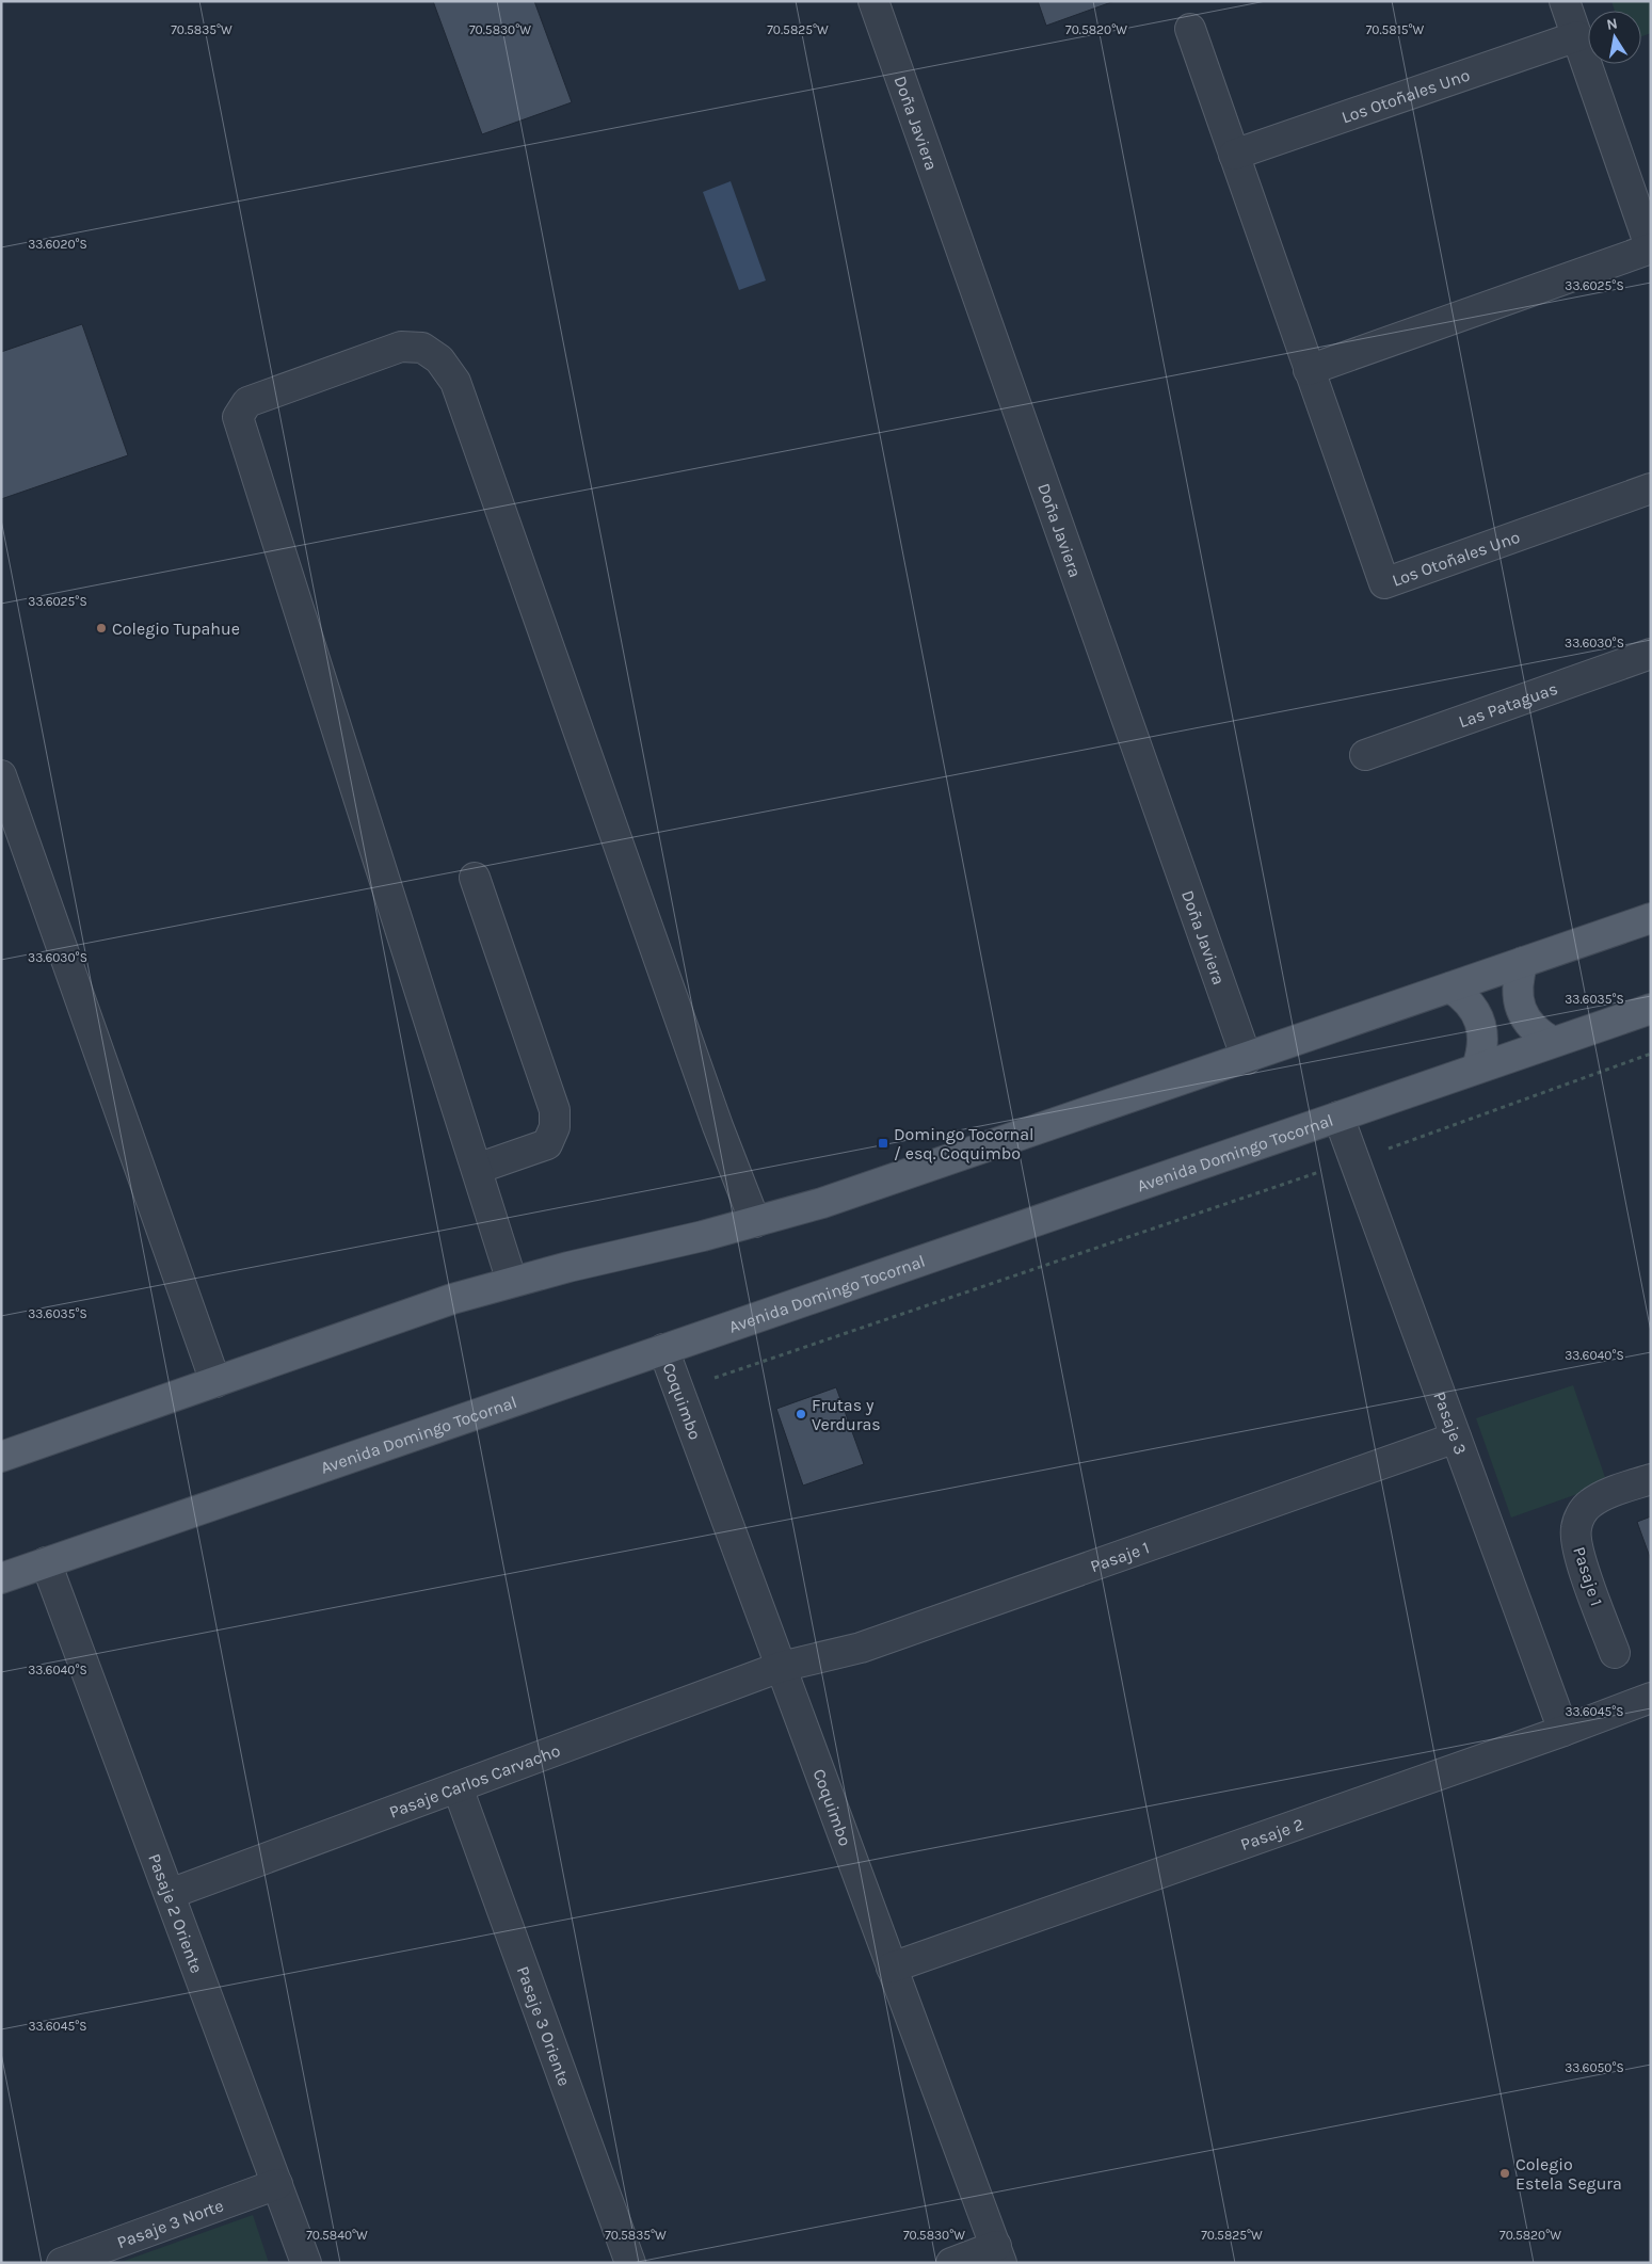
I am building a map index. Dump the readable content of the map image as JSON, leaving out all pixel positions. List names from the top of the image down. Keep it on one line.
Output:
{"streets":{"main road":["Avenida Domingo Tocornal"],"street":["Los Otoñales Uno","Doña Javiera","Las Pataguas","Coquimbo","Pasaje 3","Pasaje 1","Pasaje Carlos Carvacho","Pasaje 2","Pasaje 2 Oriente","Pasaje 3 Oriente","Pasaje 3 Norte"]},"crossings":[["Avenida Domingo Tocornal","Coquimbo"],["Avenida Domingo Tocornal","Pasaje 3"],["Avenida Domingo Tocornal","Pasaje 2 Oriente"],["Coquimbo","Pasaje 1"],["Coquimbo","Pasaje Carlos Carvacho"],["Coquimbo","Pasaje 2"],["Pasaje 3","Pasaje 1"],["Pasaje 3","Pasaje 2"],["Pasaje 1","Pasaje Carlos Carvacho"],["Pasaje Carlos Carvacho","Pasaje 2 Oriente"],["Pasaje Carlos Carvacho","Pasaje 3 Oriente"],["Pasaje 2 Oriente","Pasaje 3 Norte"]],"places":{"other":["Colegio Tupahue","Frutas y Verduras","Colegio Estela Segura"],"transit":["Domingo Tocornal / esq. Coquimbo"]},"north":"top","coordinates":["70.5835°W","70.5830°W","70.5825°W","70.5820°W","70.5815°W","33.6020°S","33.6025°S","33.6030°S","33.6035°S","33.6040°S","33.6045°S","33.6050°S","70.5840°W"]}
